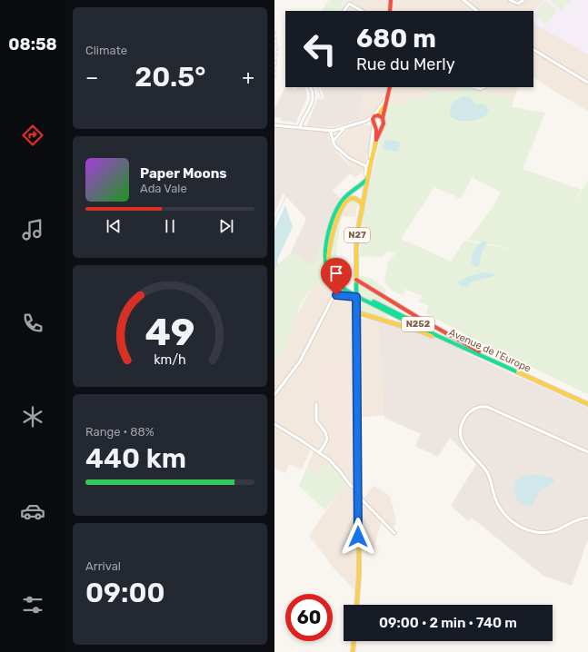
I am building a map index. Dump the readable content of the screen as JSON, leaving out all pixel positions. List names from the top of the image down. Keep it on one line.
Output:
{"streets":{"main road":["N27","N252","Avenue de l'Europe"]},"page":{"tabs":"08:58","tile":["Climate",["Range · 88%","440 km"],["Arrival","09:00"]],"turn":["680 m","Rue du Merly"],"heat":["−","20.5°","+"],"song":["Paper Moons","Ada Vale"],"limit":"60","trip":"09:00 · 2 min · 740 m","gauge":["49","km/h"]}}
